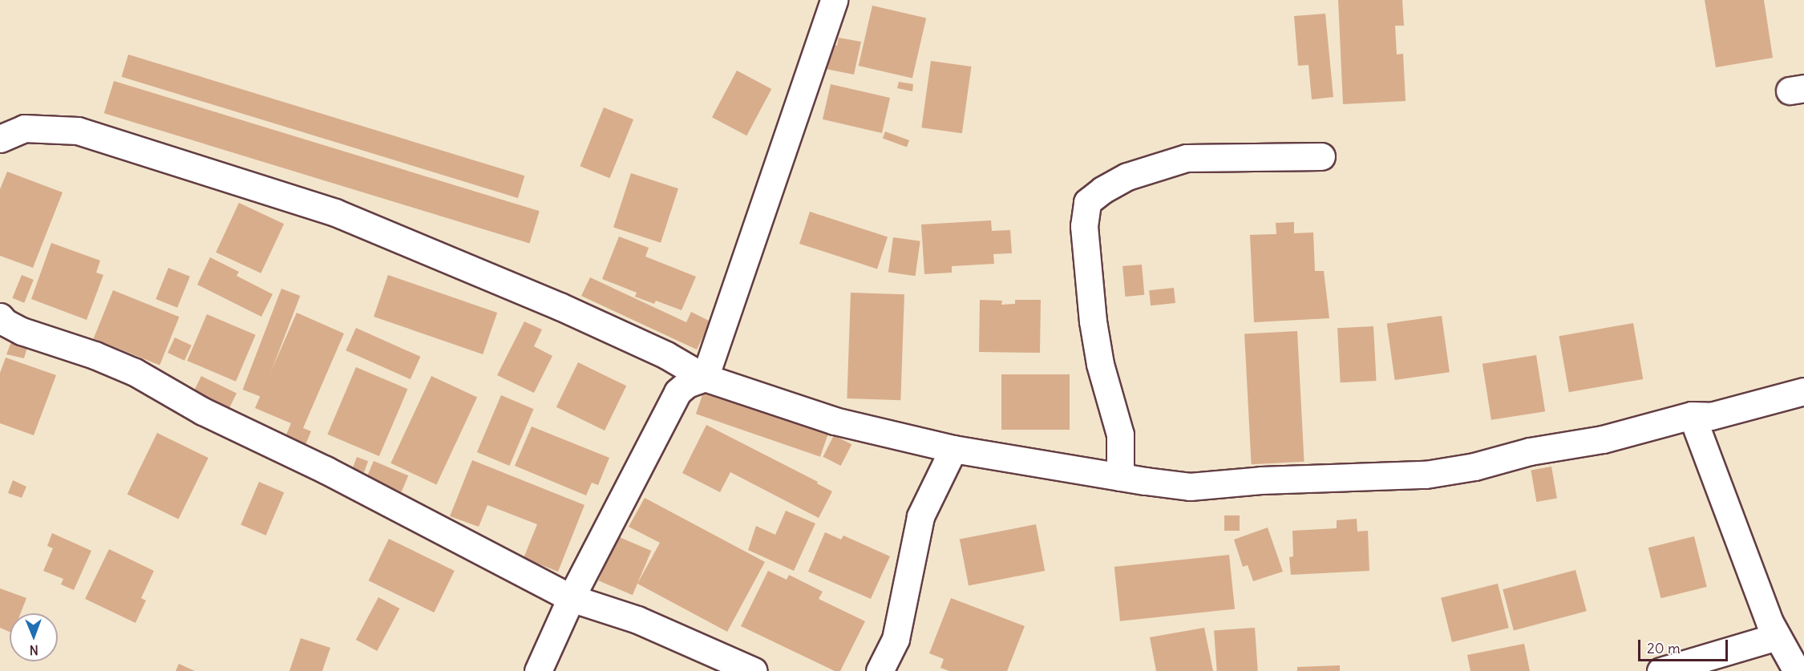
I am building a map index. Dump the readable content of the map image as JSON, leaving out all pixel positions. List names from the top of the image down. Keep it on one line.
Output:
{"scale_bar":"20 m","north":"bottom"}
